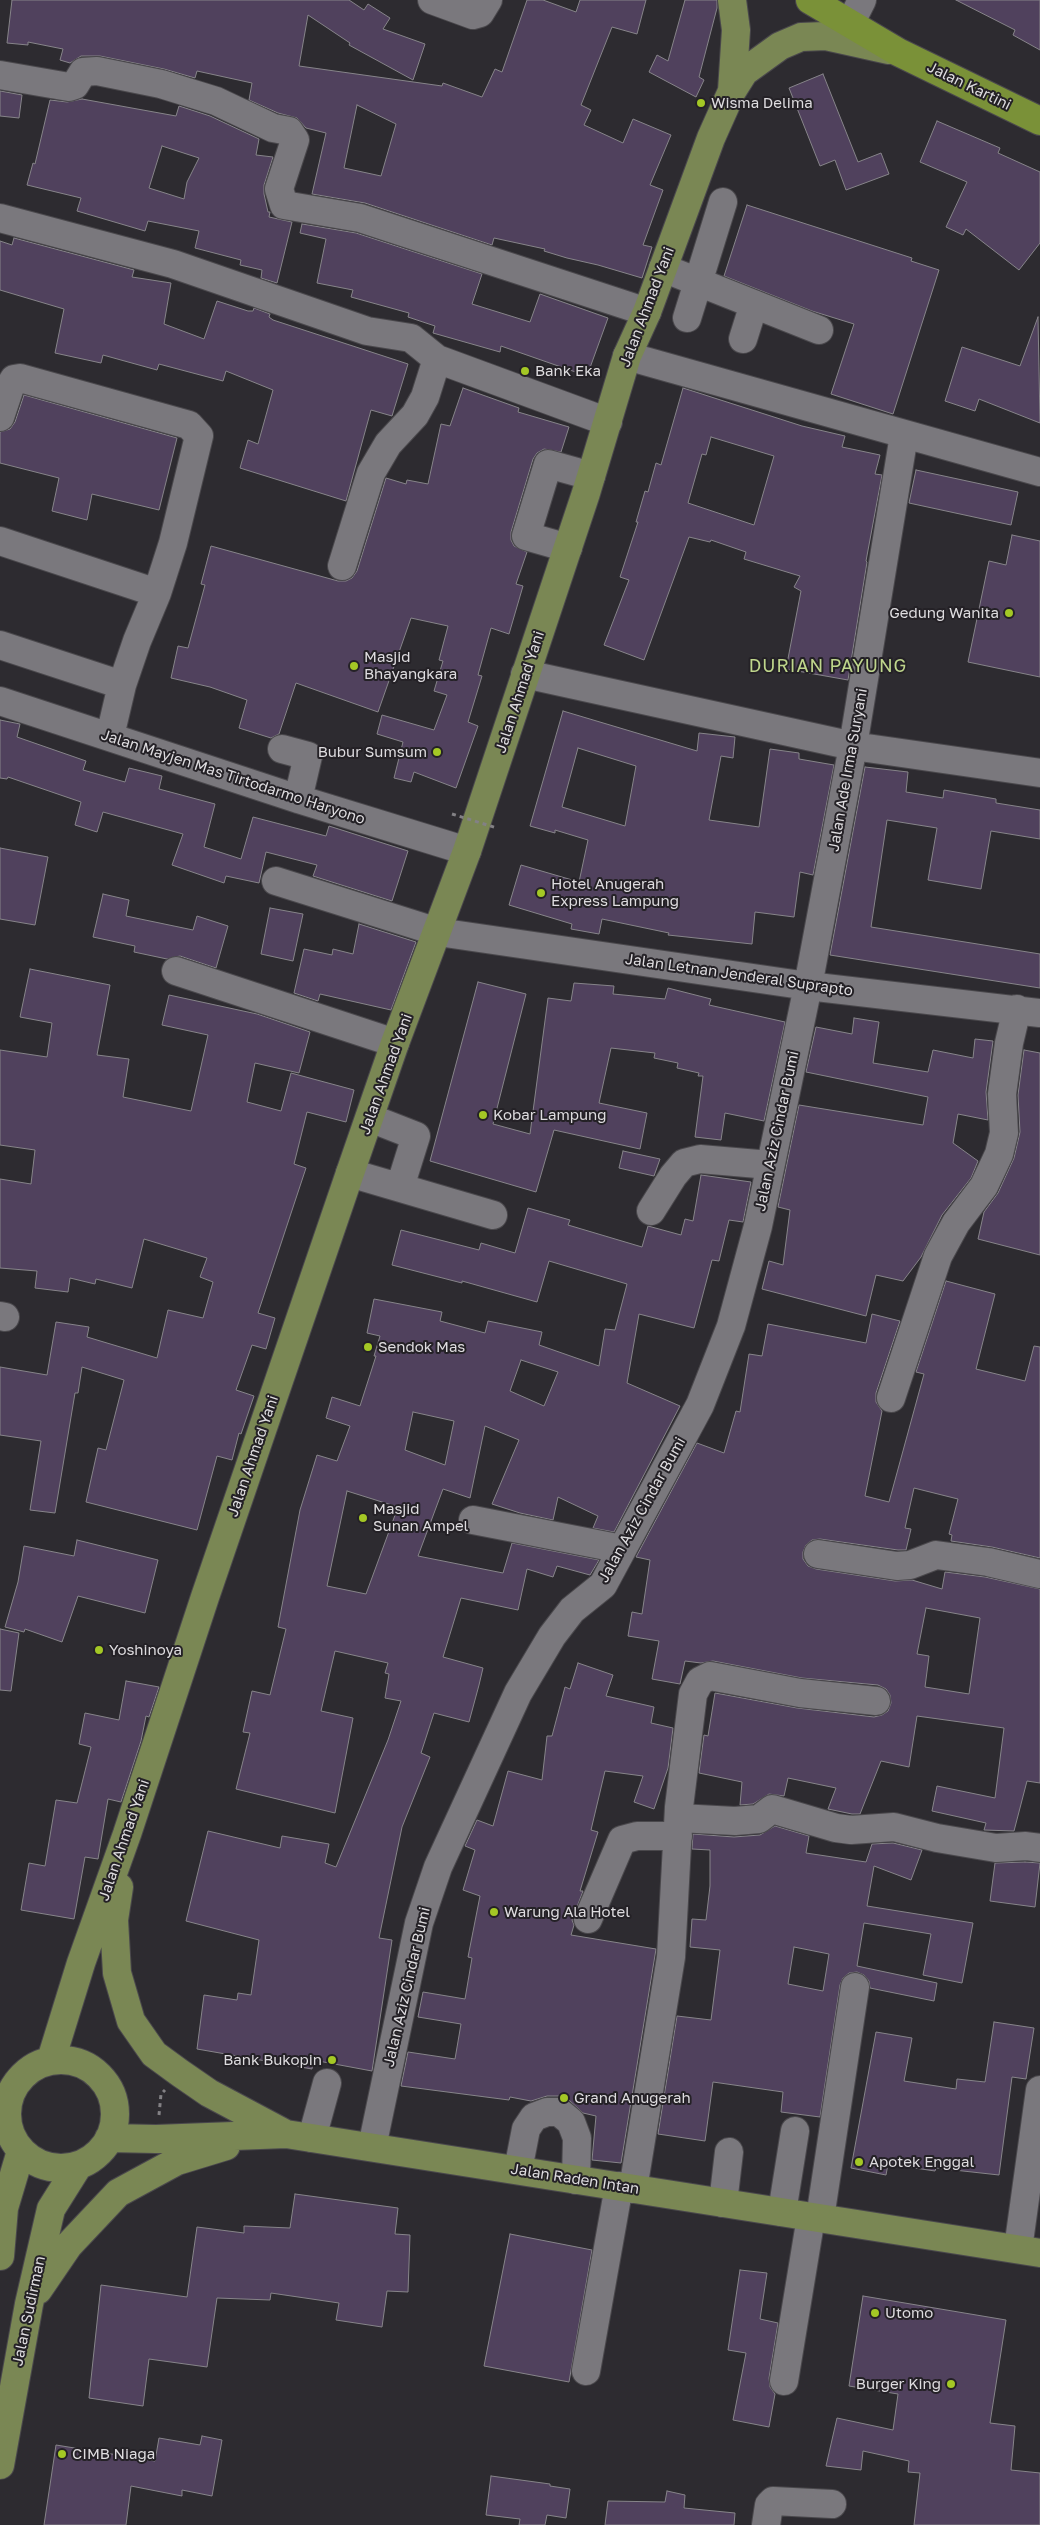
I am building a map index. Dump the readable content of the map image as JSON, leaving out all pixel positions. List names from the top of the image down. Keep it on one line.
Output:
{"streets":{"highway":["Jalan Kartini"],"main road":["Jalan Ahmad Yani","Jalan Raden Intan","Jalan Sudirman"],"street":["Jalan Ade Irma Suryani","Jalan Mayjen Mas Tirtodarmo Haryono","Jalan Letnan Jenderal Suprapto","Jalan Aziz Cindar Bumi"]},"crossings":[["Jalan Kartini","Jalan Ahmad Yani"],["Jalan Ahmad Yani","Jalan Mayjen Mas Tirtodarmo Haryono"],["Jalan Ahmad Yani","Jalan Letnan Jenderal Suprapto"],["Jalan Ahmad Yani","Jalan Raden Intan"],["Jalan Ahmad Yani","Jalan Sudirman"],["Jalan Ade Irma Suryani","Jalan Letnan Jenderal Suprapto"],["Jalan Ade Irma Suryani","Jalan Aziz Cindar Bumi"],["Jalan Letnan Jenderal Suprapto","Jalan Aziz Cindar Bumi"],["Jalan Aziz Cindar Bumi","Jalan Raden Intan"],["Jalan Raden Intan","Jalan Sudirman"]],"districts":["DURIAN PAYUNG"],"places":["Wisma Delima","Bank Eka","Gedung Wanita","Masjid Bhayangkara","Bubur Sumsum","Hotel Anugerah Express Lampung","Kobar Lampung","Sendok Mas","Masjid Sunan Ampel","Yoshinoya","Warung Ala Hotel","Bank Bukopin","Grand Anugerah","Apotek Enggal","Utomo","Burger King","CIMB Niaga"]}
